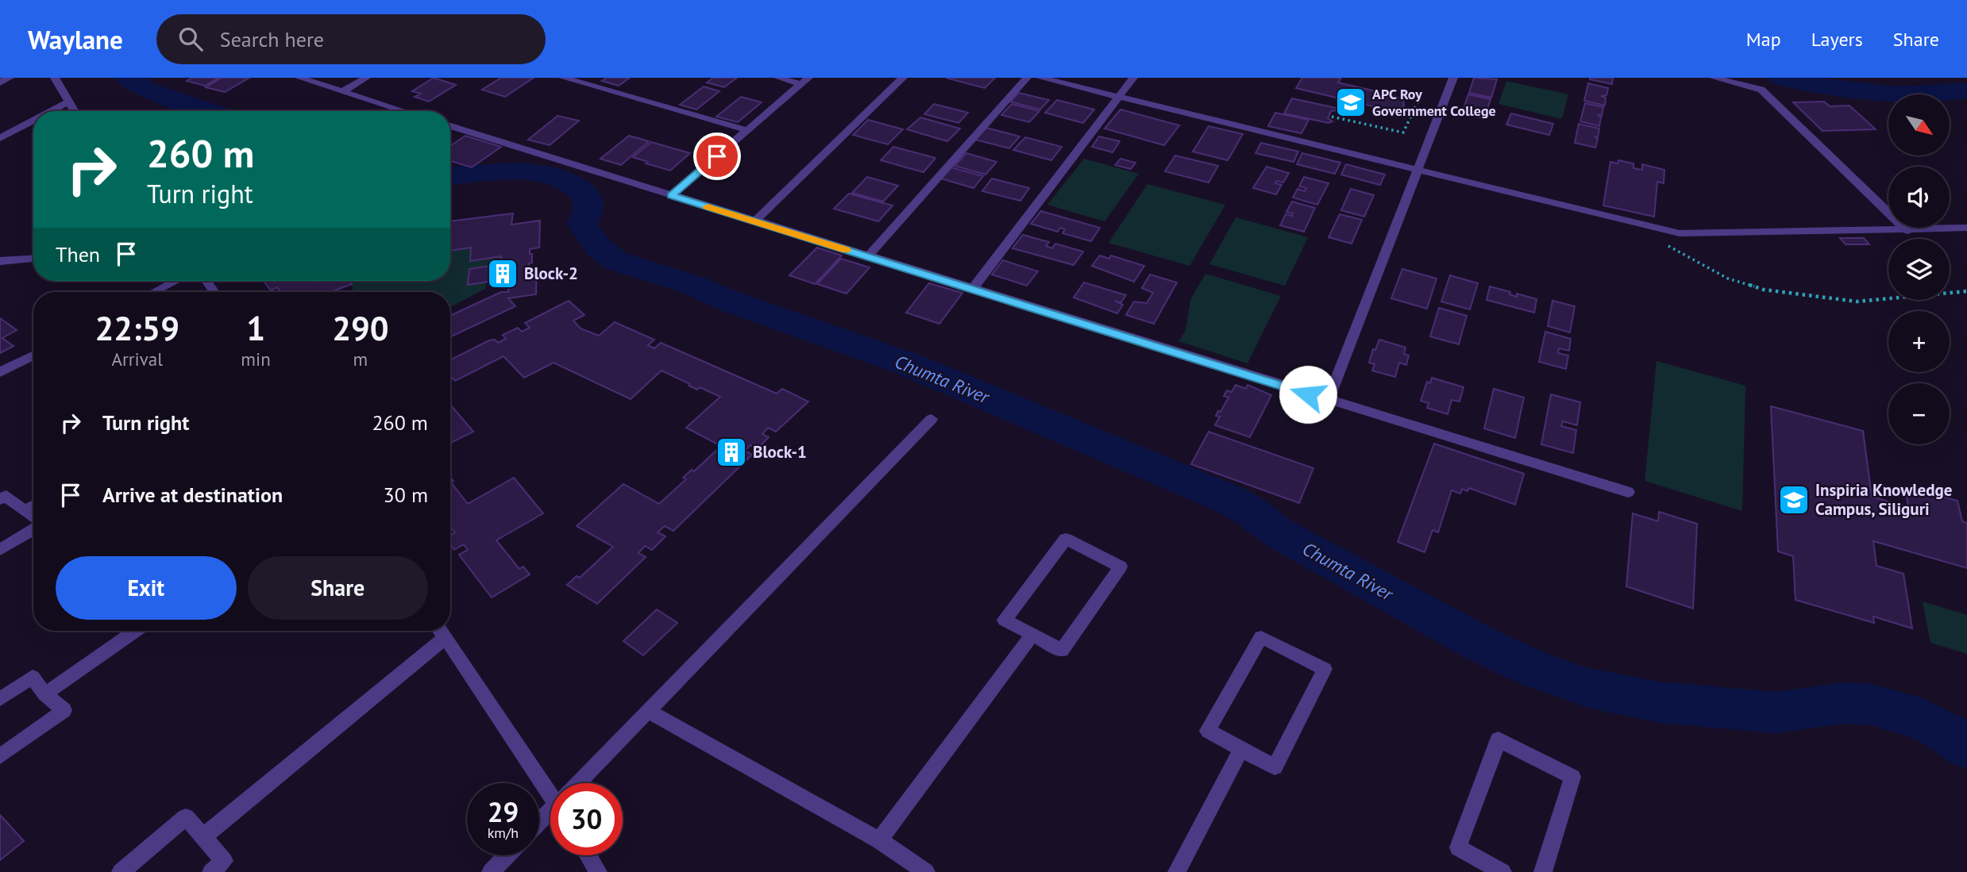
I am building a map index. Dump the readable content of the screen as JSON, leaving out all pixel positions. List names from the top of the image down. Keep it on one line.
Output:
{"water":["Chumta River"],"places":{"school or university":["APC Roy Government College","Inspiria Knowledge Campus, Siliguri"],"building":["Block-2","Block-1"]},"north":"bottom right","page":{"header":"Waylane","search":"Search here","nav":["Map","Layers","Share"],"map_buttons":["+","−"],"turn":["260 m","Turn right"],"then":"Then","eta":["22:59","Arrival","1","min","290","m"],"list":[{"name":"Turn right","value":"260 m"},{"name":"Arrive at destination","value":"30 m"}],"buttons":["Exit","Share"],"speed":"29 km/h","limit":"30"}}
